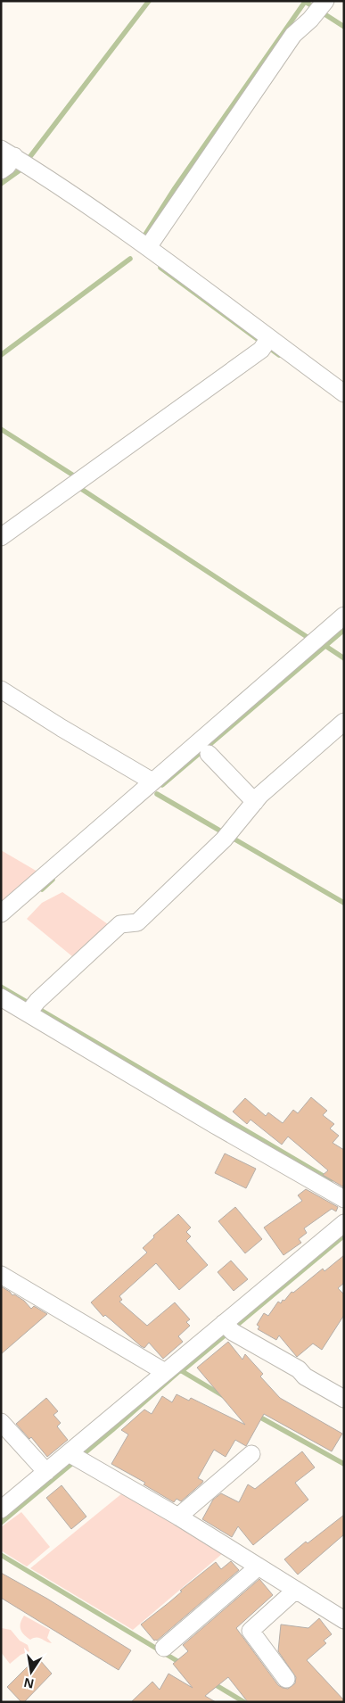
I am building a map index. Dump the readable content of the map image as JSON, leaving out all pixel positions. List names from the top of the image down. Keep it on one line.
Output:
{"north":"bottom"}
